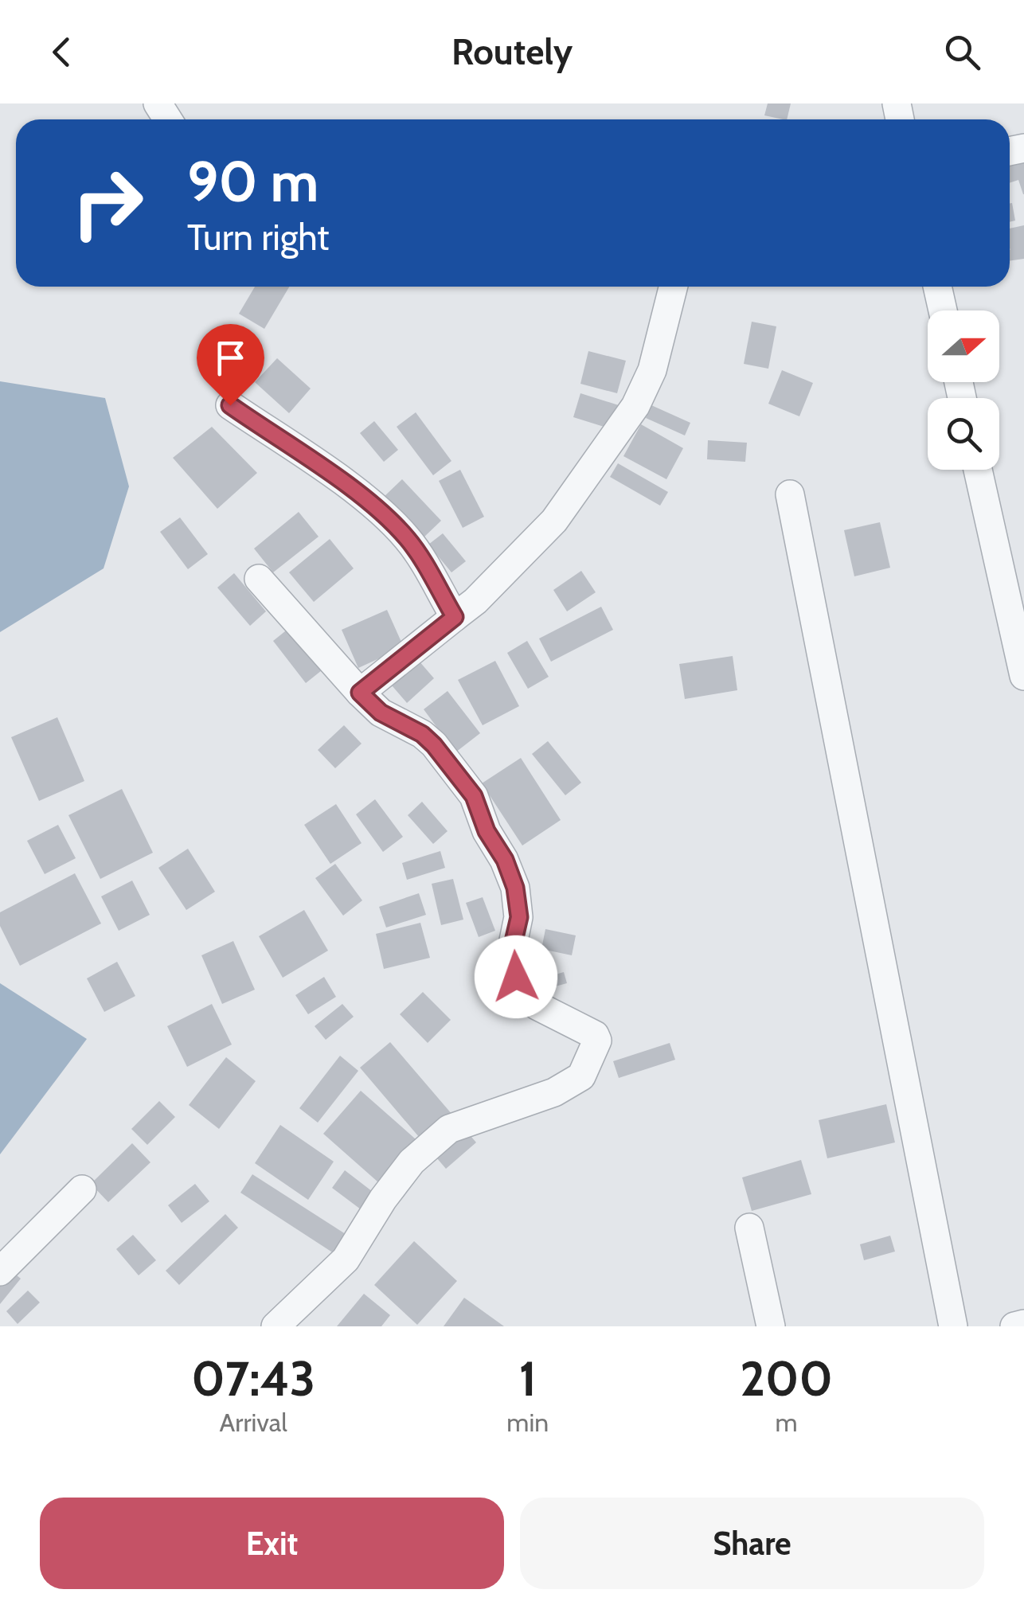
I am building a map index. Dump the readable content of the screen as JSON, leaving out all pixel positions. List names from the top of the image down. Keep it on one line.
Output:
{"north":"right","page":{"header":"Routely","turn":["90 m","Turn right"],"eta":["07:43","Arrival","1","min","200","m"],"buttons":["Exit","Share"]}}
